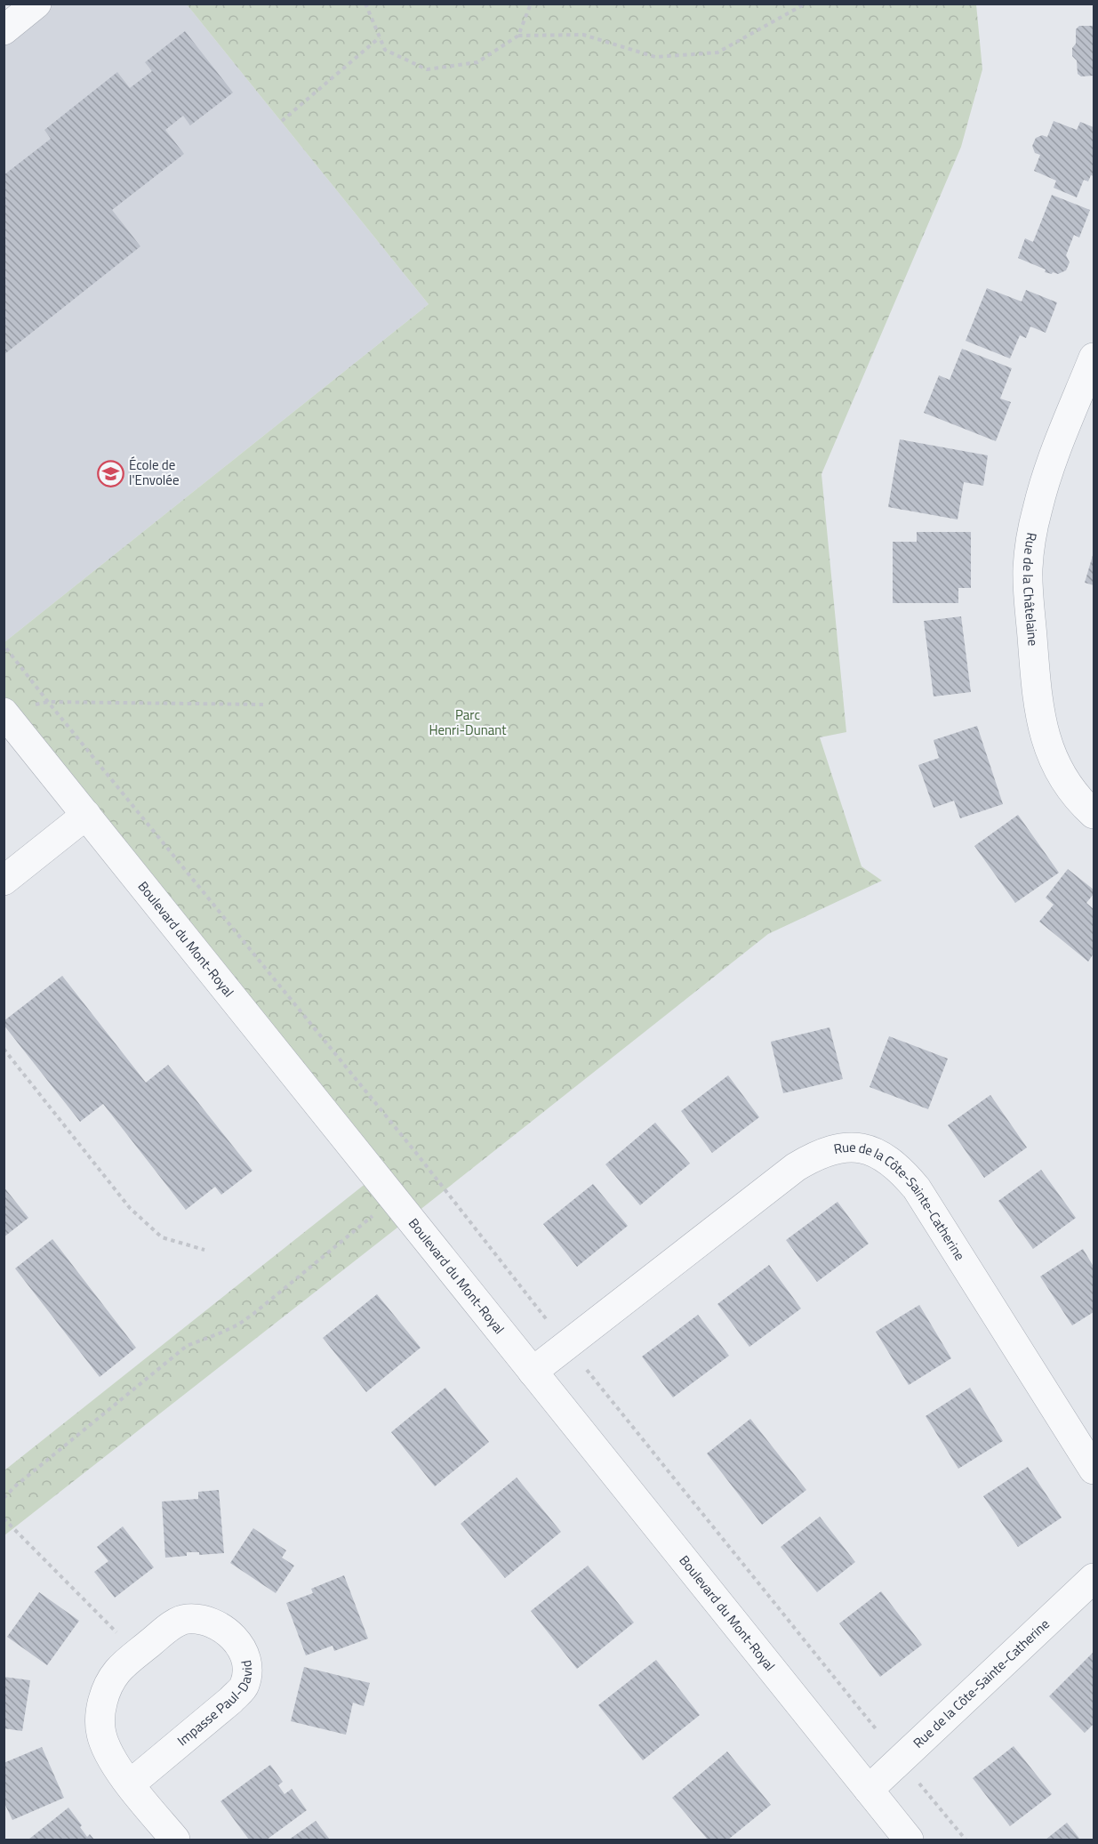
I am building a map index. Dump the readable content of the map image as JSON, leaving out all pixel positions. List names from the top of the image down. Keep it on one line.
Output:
{"streets":{"street":["Rue de la Châtelaine","Boulevard du Mont-Royal","Rue de la Côte-Sainte-Catherine","Impasse Paul-David"]},"crossings":[["Boulevard du Mont-Royal","Rue de la Côte-Sainte-Catherine"]],"parks":["Parc Henri-Dunant"],"places":{"school or university":["École de l'Envolée"]}}
